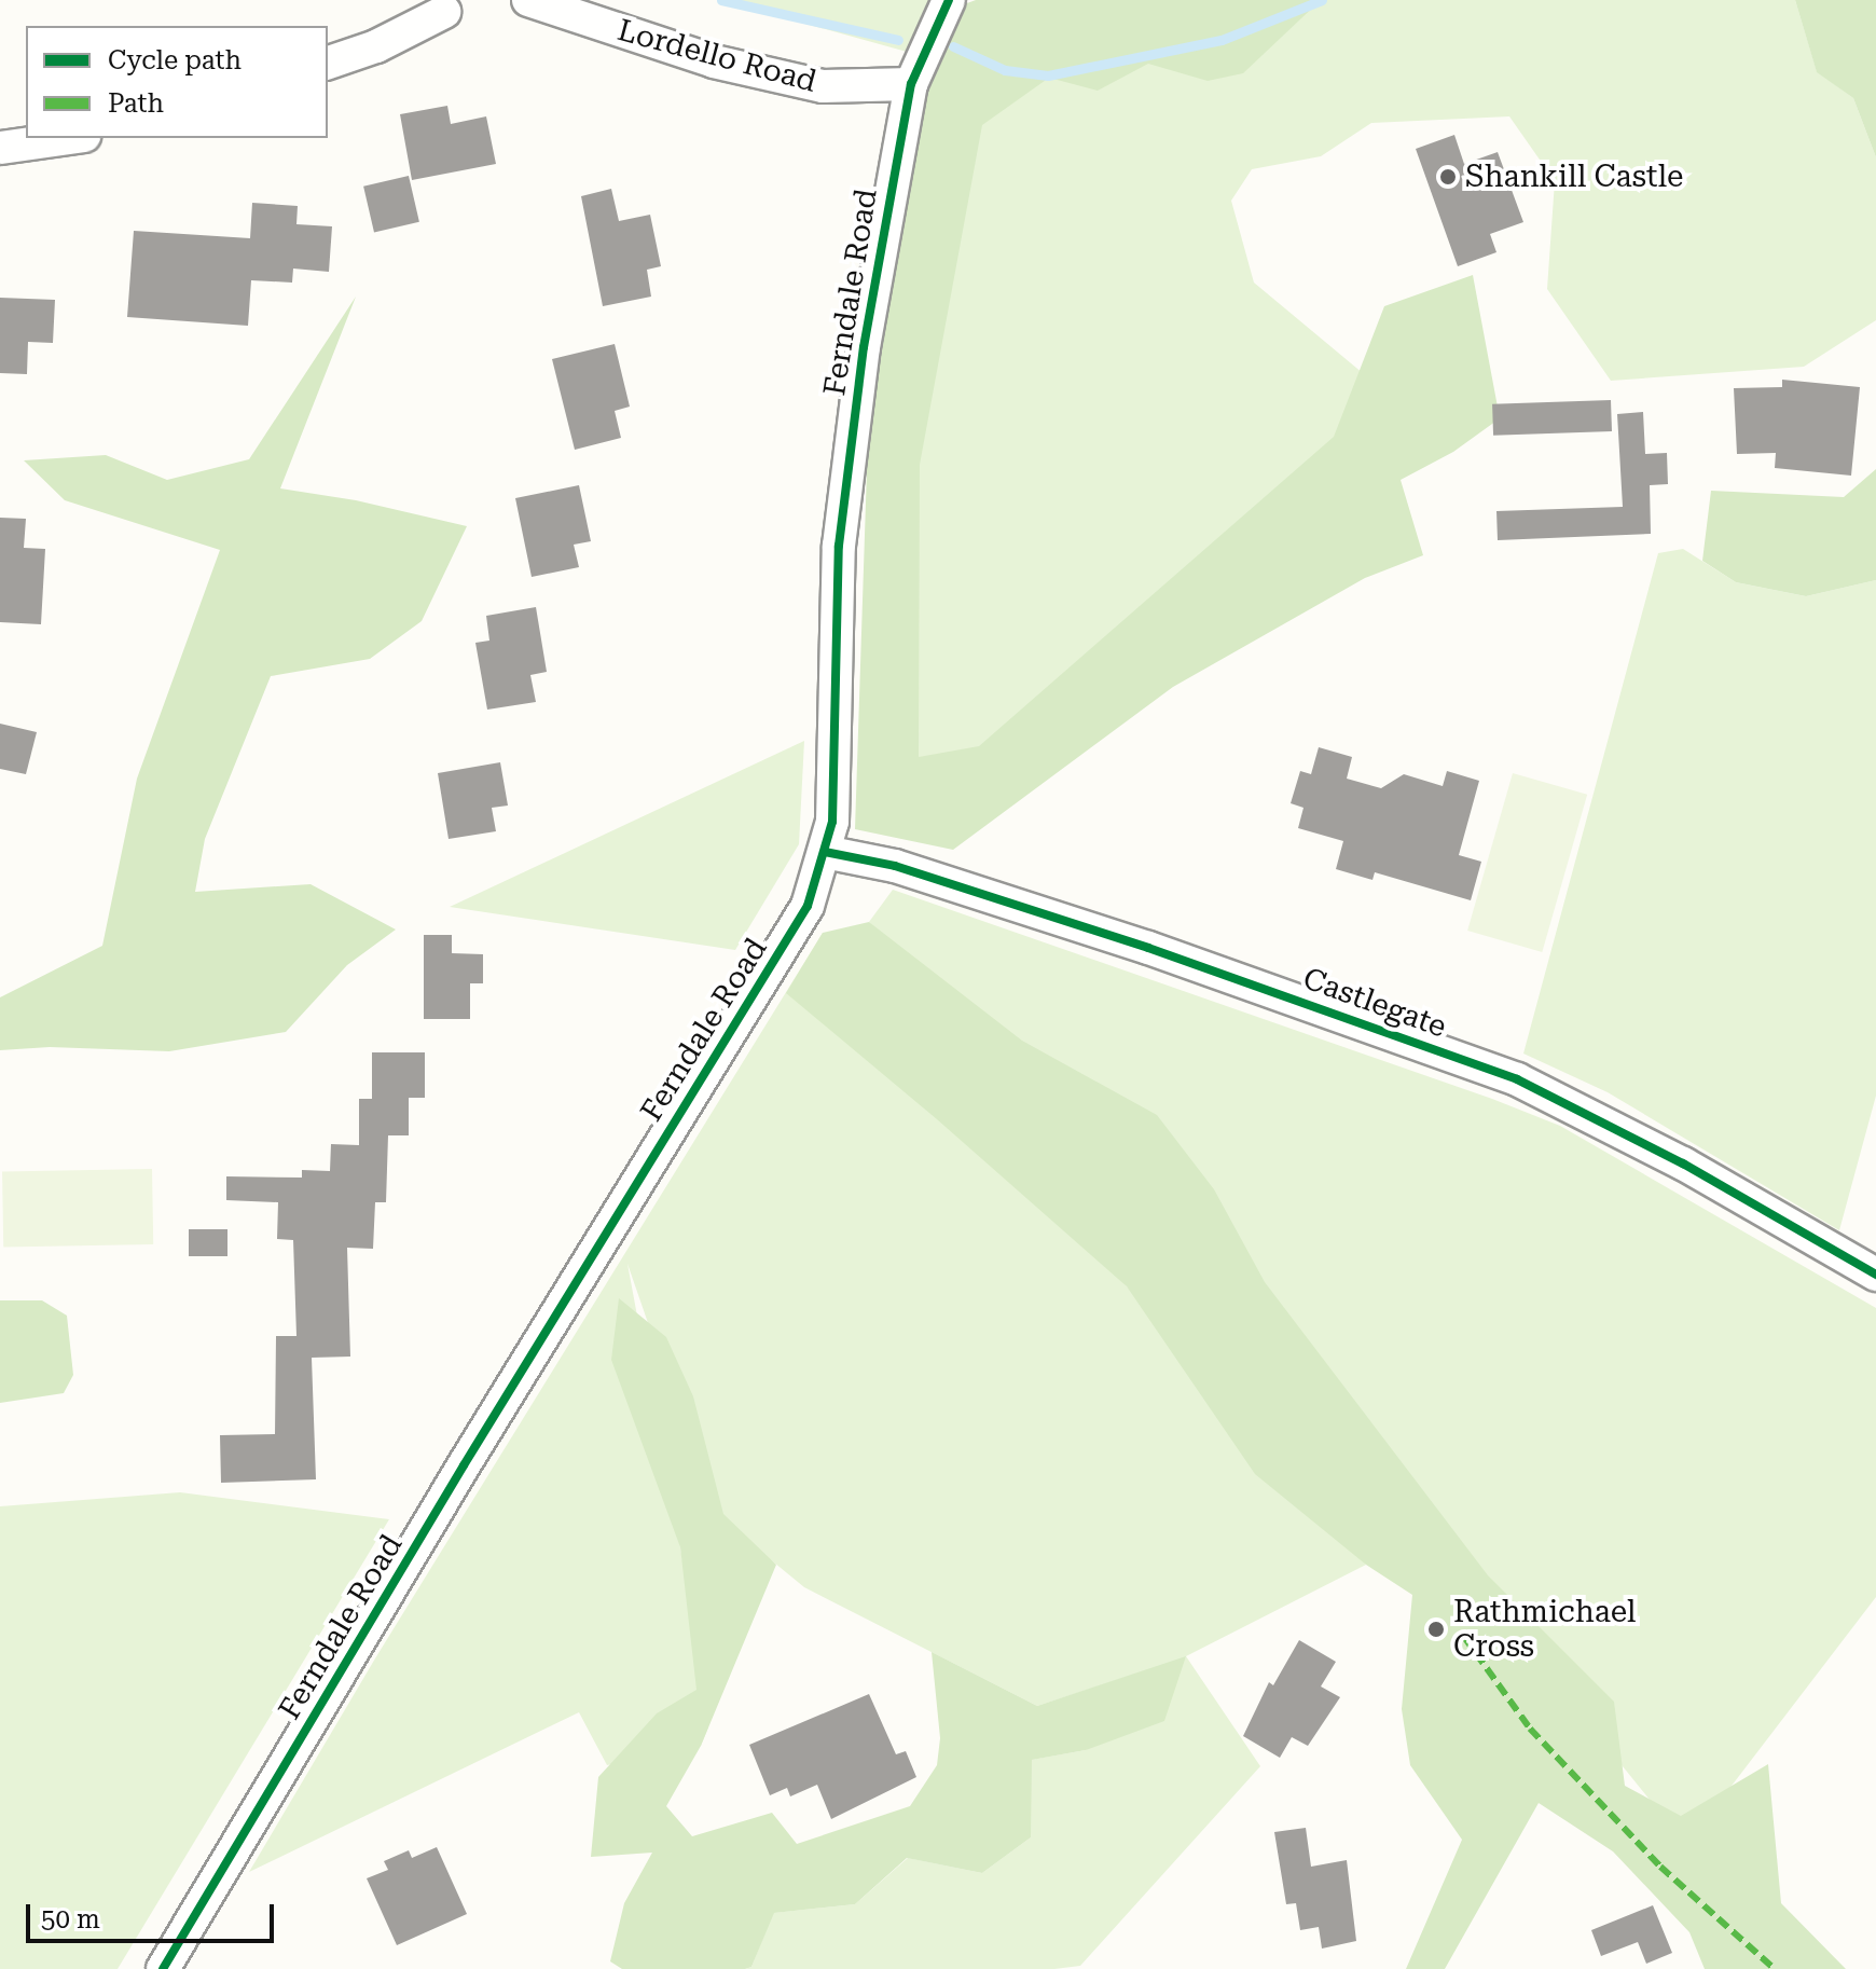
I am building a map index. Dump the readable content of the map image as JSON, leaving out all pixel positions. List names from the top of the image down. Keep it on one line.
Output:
{"streets":{"street":["Lordello Road","Ferndale Road","Castlegate"]},"crossings":[["Lordello Road","Ferndale Road"],["Ferndale Road","Castlegate"]],"places":["Shankill Castle","Rathmichael Cross"],"legend":["Cycle path","Path"],"scale_bar":"50 m"}
